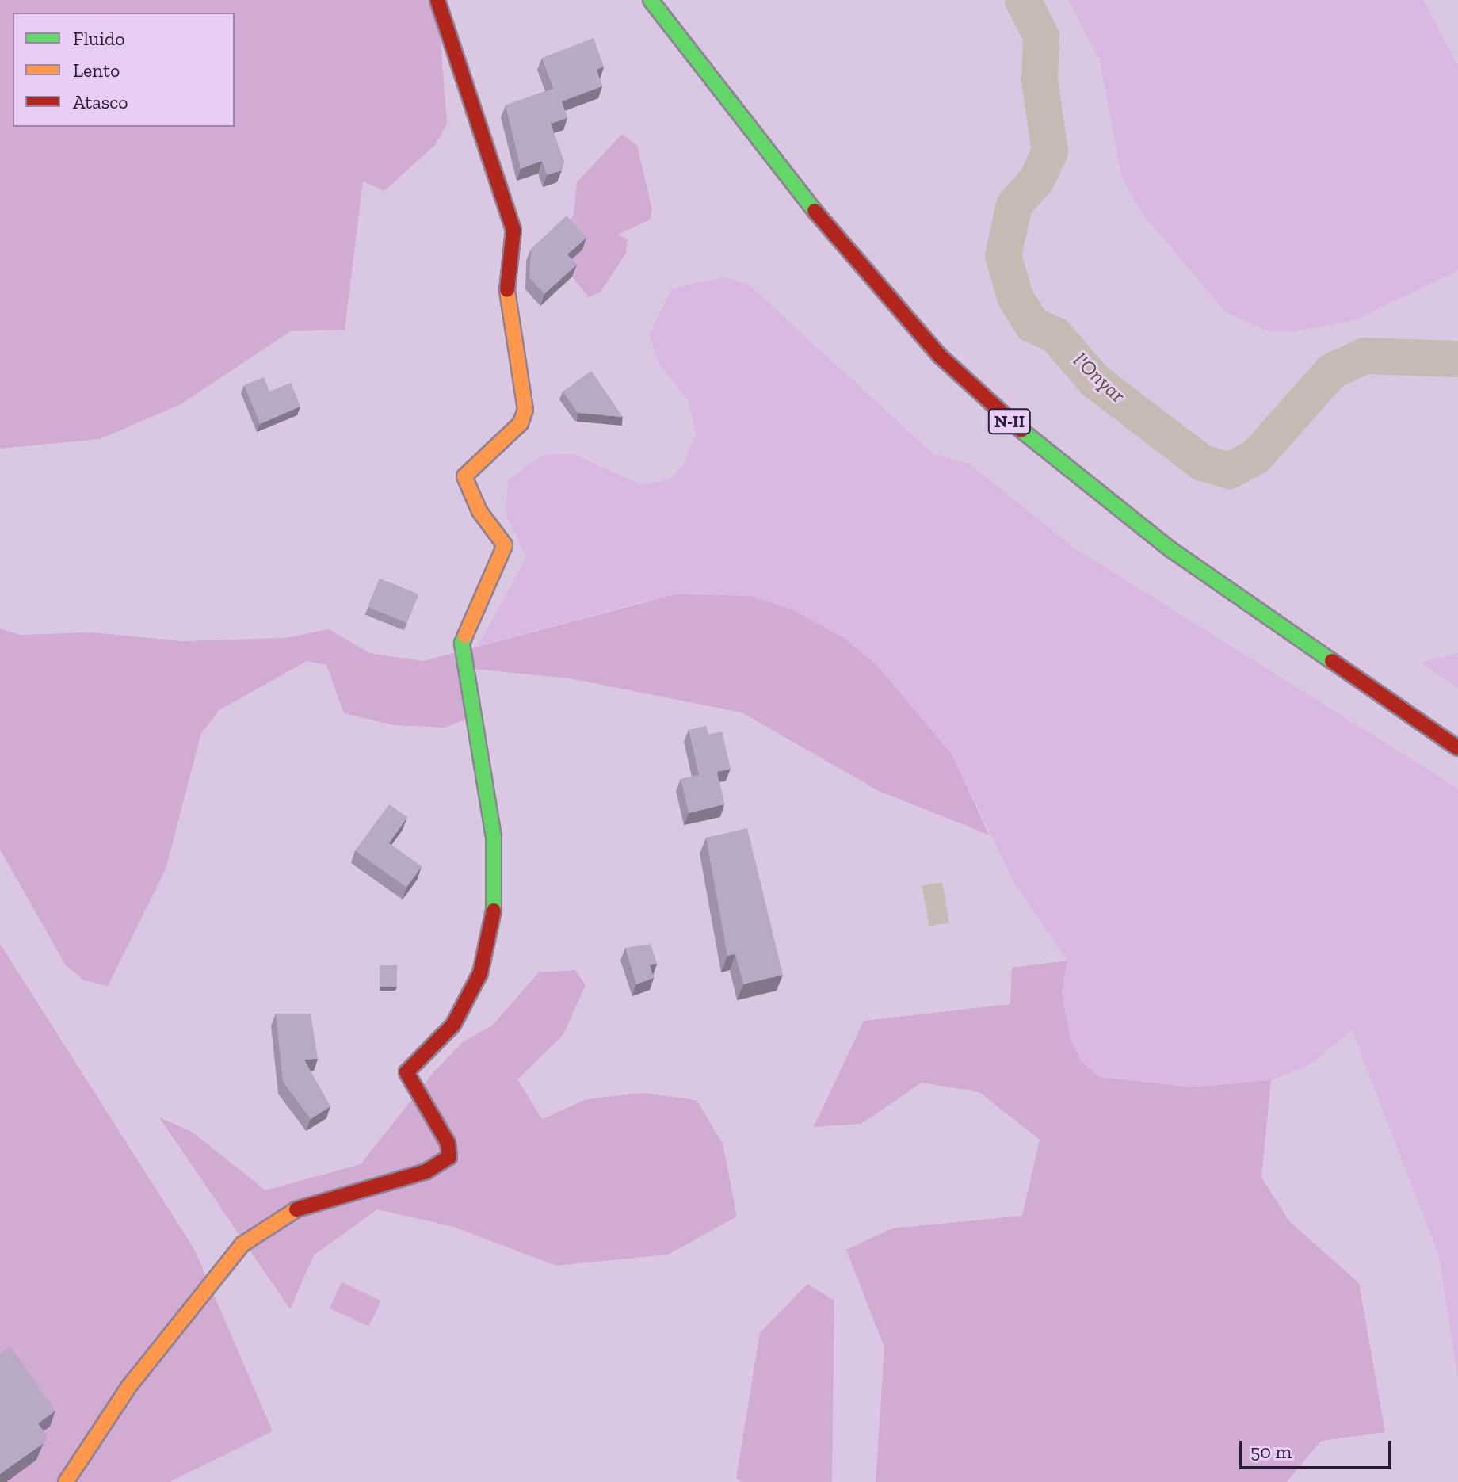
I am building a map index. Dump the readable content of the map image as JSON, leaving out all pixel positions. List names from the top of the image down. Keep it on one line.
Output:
{"streets":{"main road":["N-II"]},"water":["l'Onyar"],"legend":["Fluido","Lento","Atasco"],"scale_bar":"50 m"}
